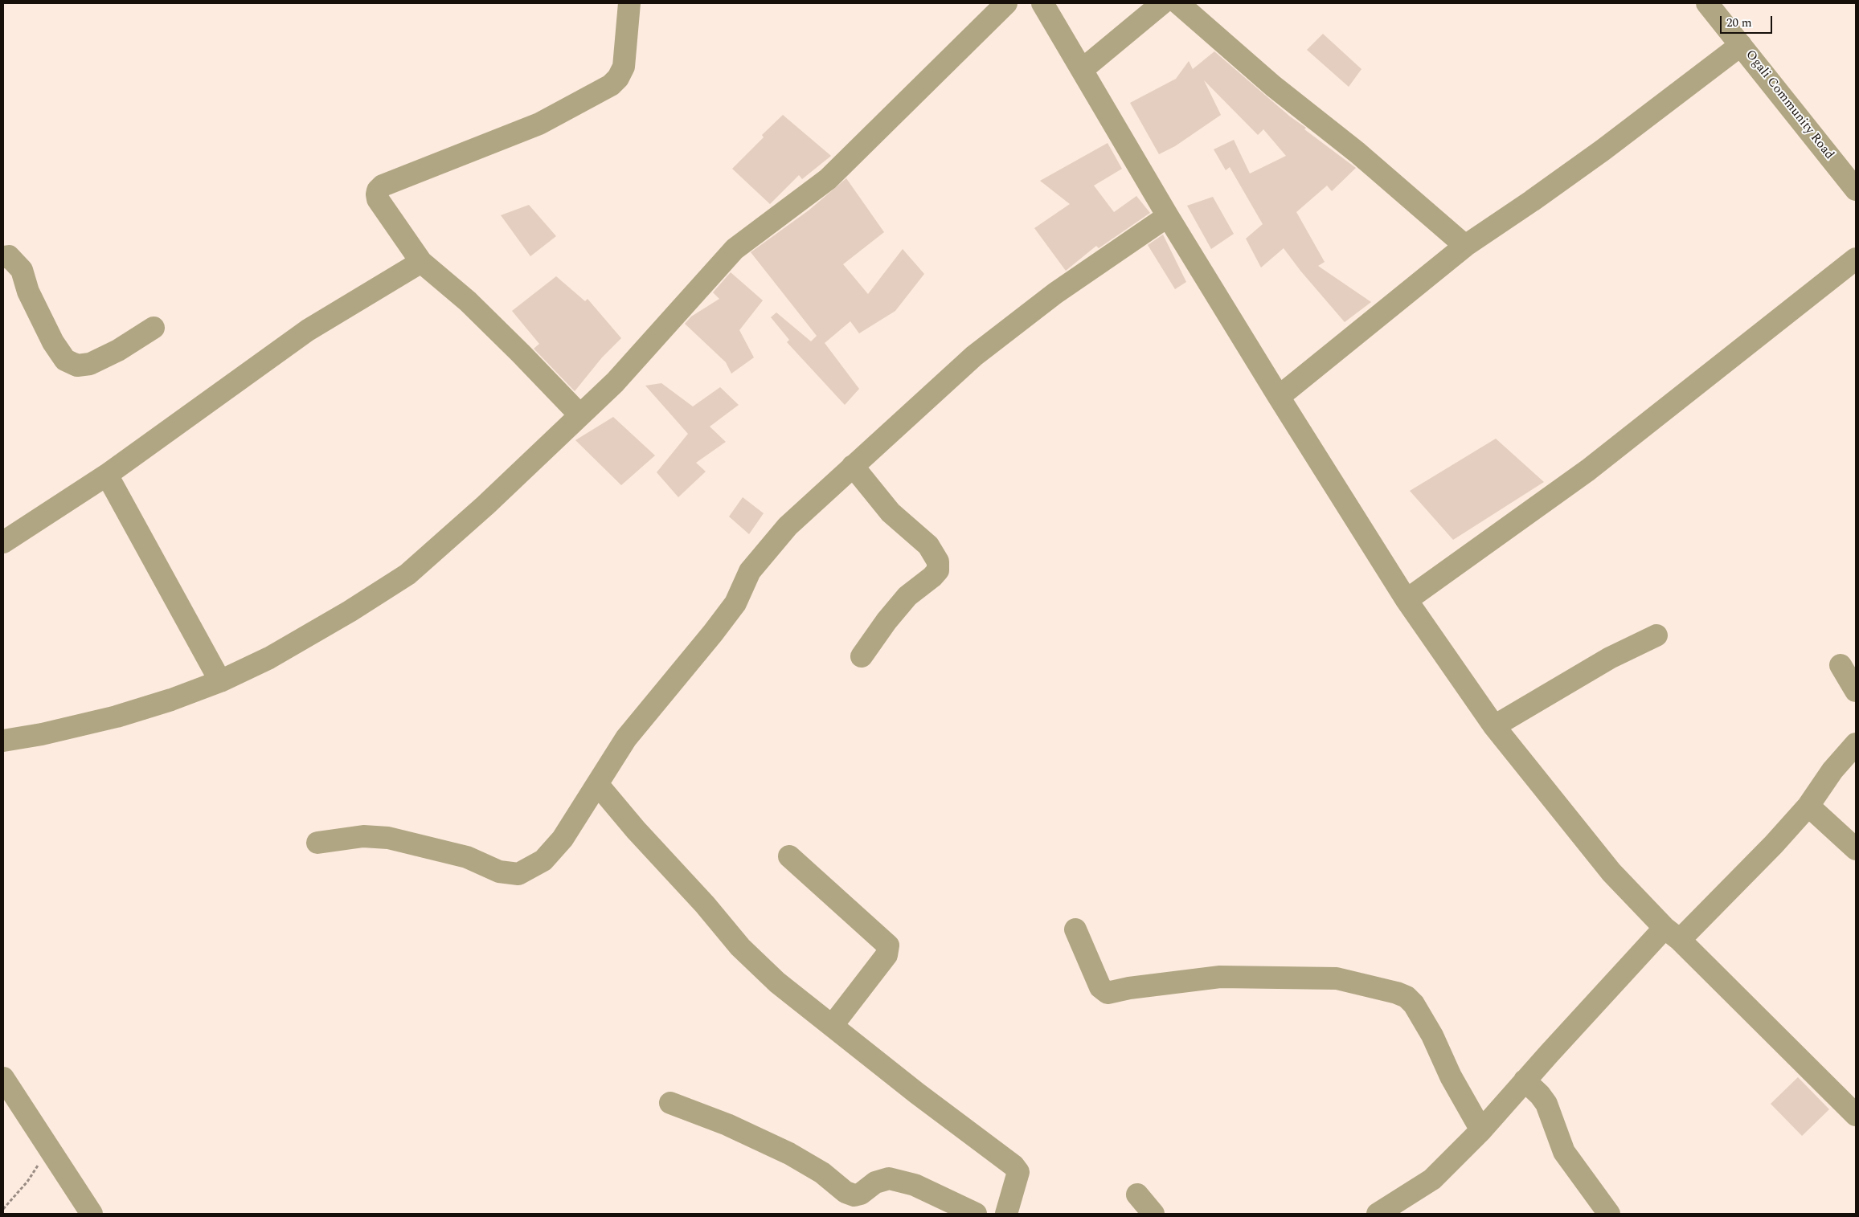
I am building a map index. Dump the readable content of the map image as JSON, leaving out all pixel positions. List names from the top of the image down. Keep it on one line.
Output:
{"streets":{"street":["Ogali Community Road"]},"scale_bar":"20 m"}
